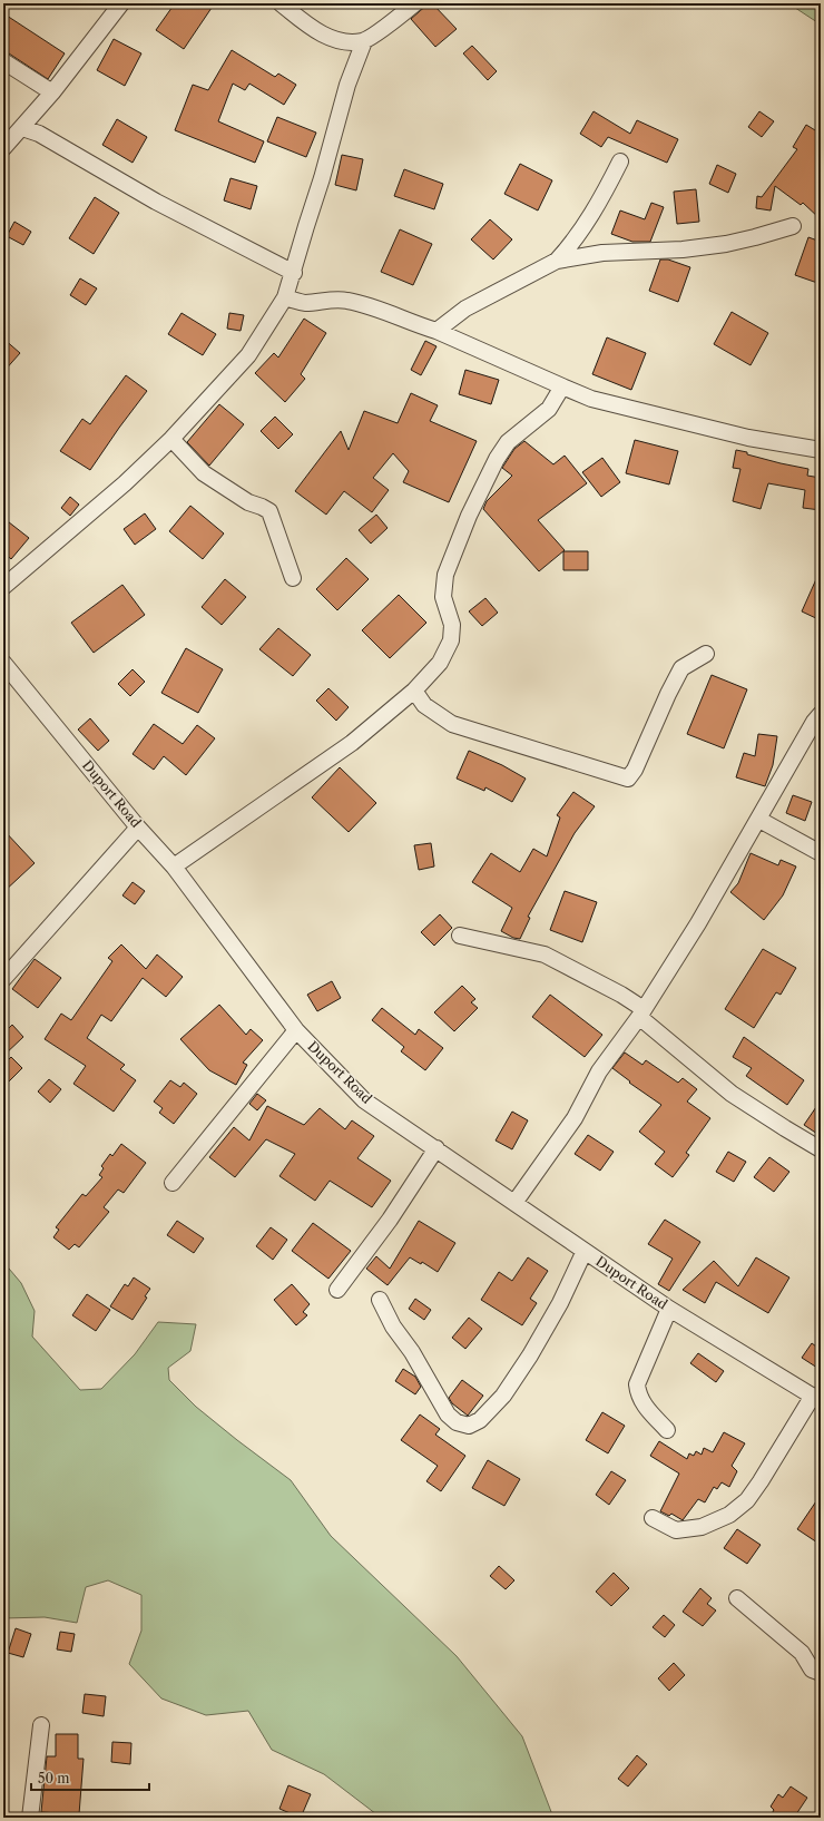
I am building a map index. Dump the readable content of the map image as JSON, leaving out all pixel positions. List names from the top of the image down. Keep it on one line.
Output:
{"streets":{"street":["Duport Road"]},"scale_bar":"50 m"}
